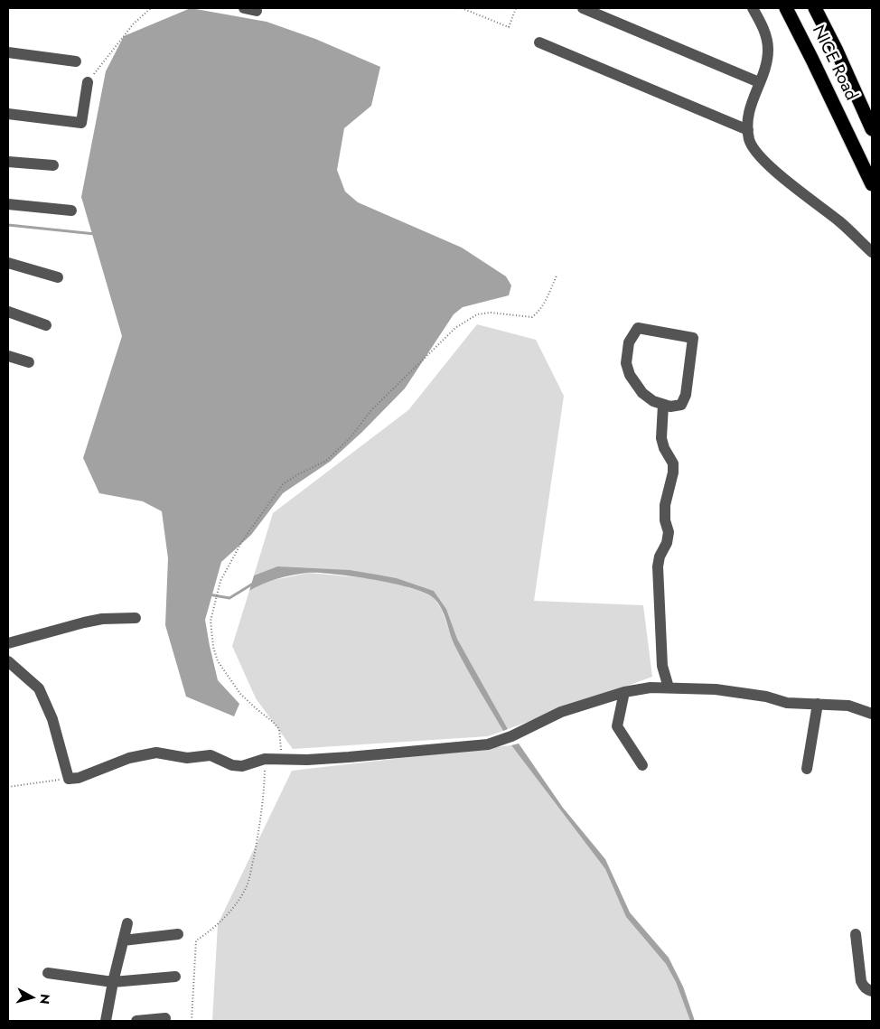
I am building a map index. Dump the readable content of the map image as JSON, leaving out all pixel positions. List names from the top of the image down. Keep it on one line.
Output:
{"streets":{"highway":["NICE Road"]},"north":"right"}
